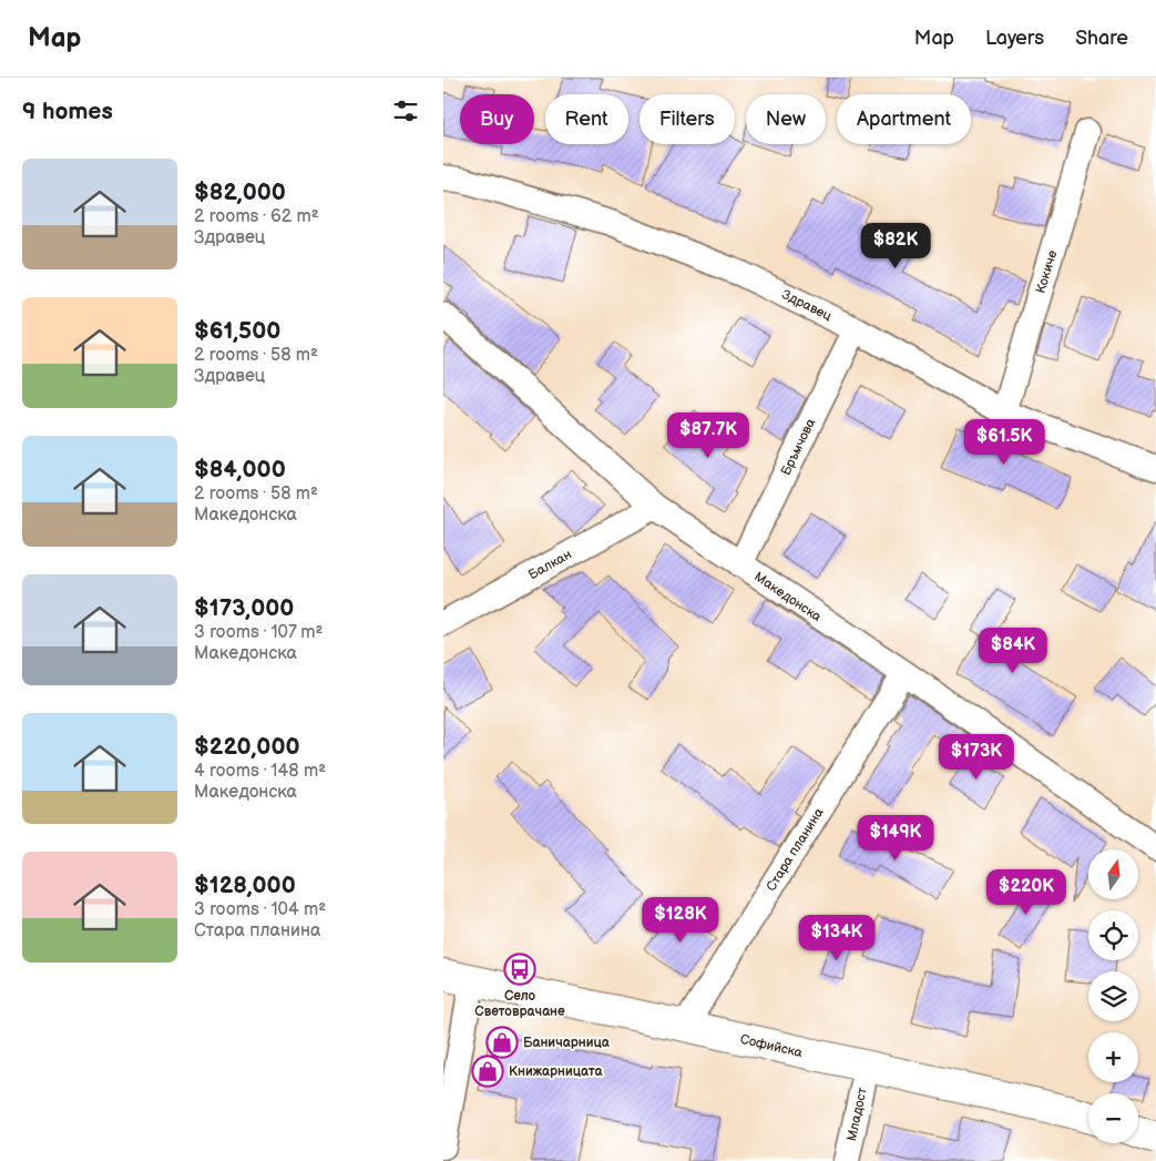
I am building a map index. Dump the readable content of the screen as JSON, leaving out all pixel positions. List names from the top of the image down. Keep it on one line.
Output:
{"streets":{"street":["Кокиче","Здравец","Бръмчова","Балкан","Македонска","Стара планина","Софийска","Младост"]},"crossings":[["Кокиче","Здравец"],["Здравец","Бръмчова"],["Бръмчова","Македонска"],["Балкан","Македонска"],["Македонска","Стара планина"],["Стара планина","Софийска"],["Софийска","Младост"]],"places":{"bus stop":["Село Световрачане"],"shop":["Баничарница","Книжарницата"]},"north":"top","page":{"header":"Map","nav":["Map","Layers","Share"],"heading":"9 homes","chip":["Buy","Rent","Filters","New","Apartment"],"list":[{"name":"$82,000","note":"2 rooms · 62 m² · Здравец"},{"name":"$61,500","note":"2 rooms · 58 m² · Здравец"},{"name":"$84,000","note":"2 rooms · 58 m² · Македонска"},{"name":"$173,000","note":"3 rooms · 107 m² · Македонска"},{"name":"$220,000","note":"4 rooms · 148 m² · Македонска"},{"name":"$128,000","note":"3 rooms · 104 m² · Стара планина"}],"price":["$82K","$87.7K","$61.5K","$84K","$173K","$149K","$220K","$128K","$134K"],"map_buttons":["+","−"]}}
